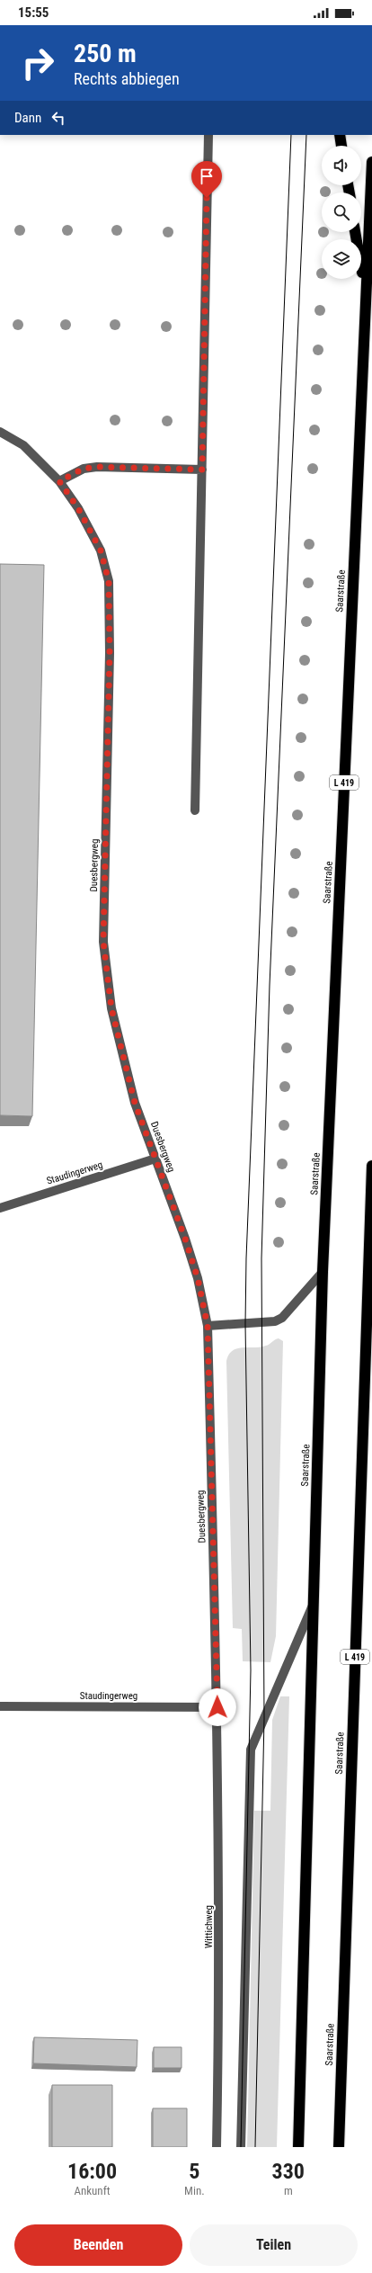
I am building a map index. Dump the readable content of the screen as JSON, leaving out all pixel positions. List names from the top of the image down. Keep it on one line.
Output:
{"streets":{"highway":["Saarstraße","L 419"],"street":["Duesbergweg","Staudingerweg","Wittichweg"]},"crossings":[["Duesbergweg","Staudingerweg"],["Duesbergweg","Wittichweg"],["Staudingerweg","Wittichweg"]],"page":{"status":"15:55","turn":["250 m","Rechts abbiegen"],"then":"Dann","eta":["16:00","Ankunft","5","Min.","330","m"],"buttons":["Beenden","Teilen"]}}
